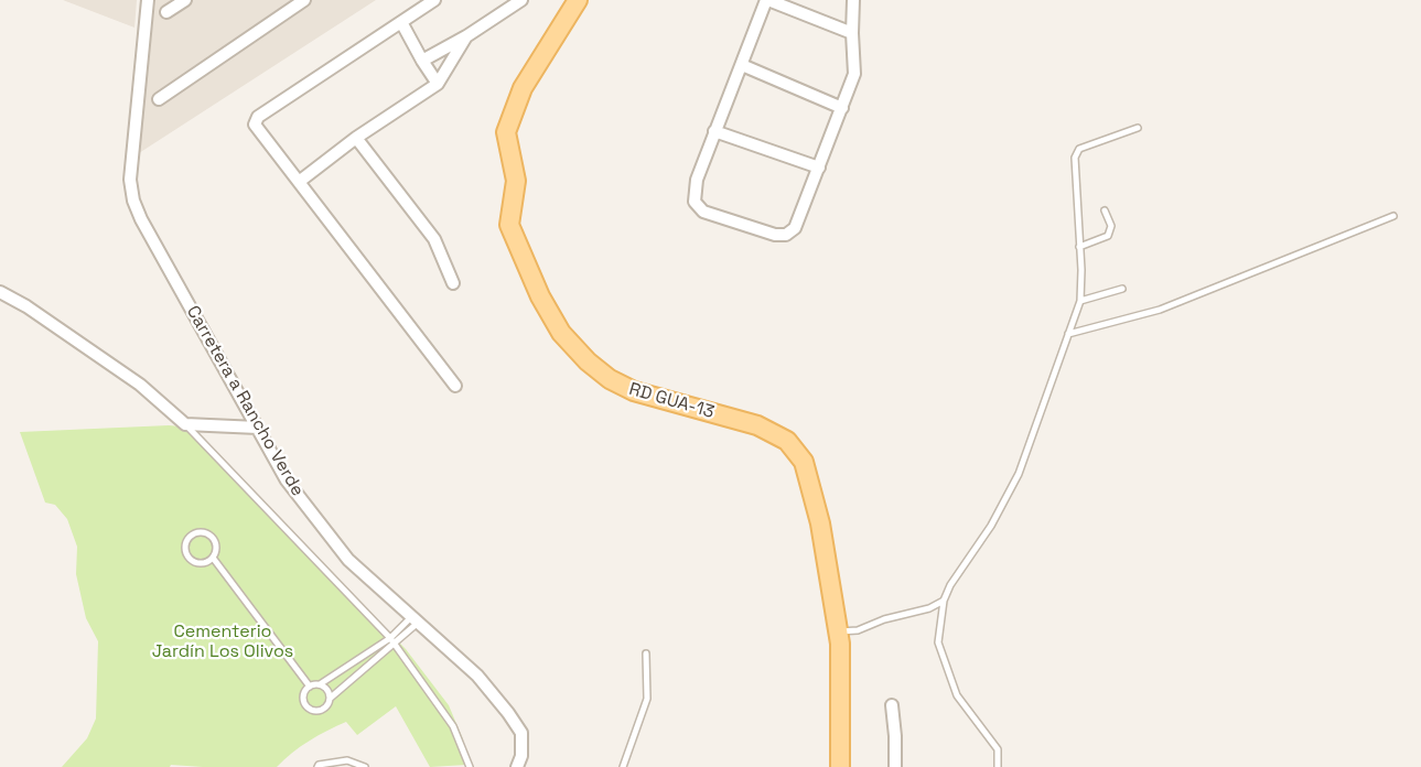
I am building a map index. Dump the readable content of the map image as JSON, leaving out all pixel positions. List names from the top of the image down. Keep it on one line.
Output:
{"streets":{"main road":["RD GUA-13"],"street":["Carretera a Rancho Verde"]},"parks":["Cementerio Jardín Los Olivos"]}
